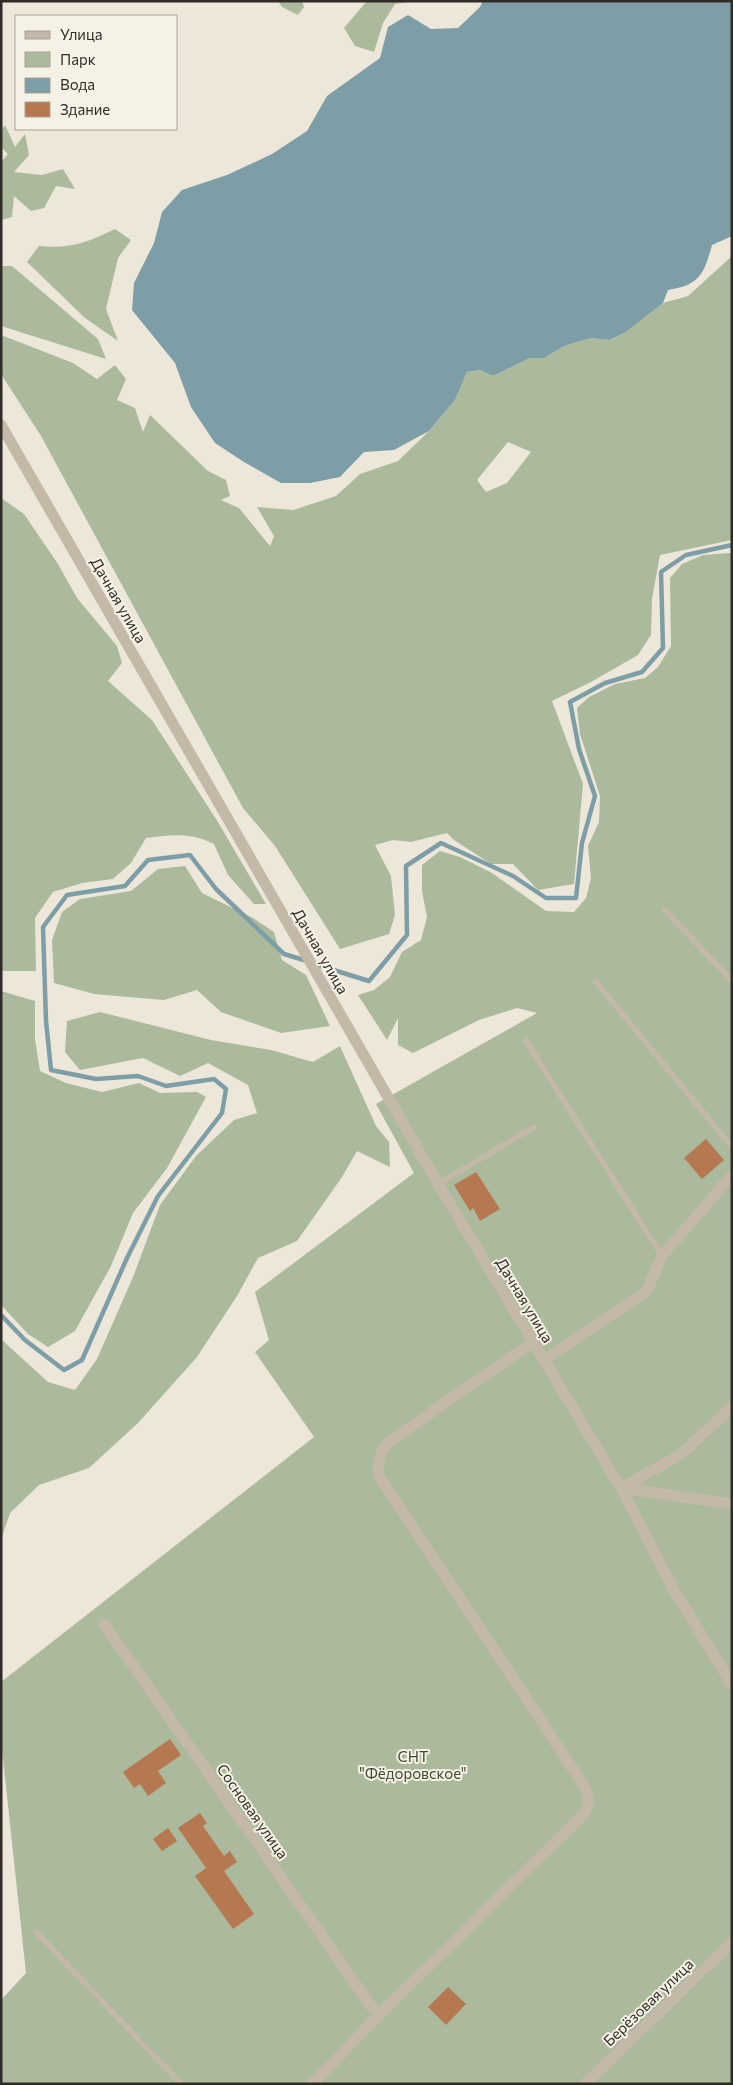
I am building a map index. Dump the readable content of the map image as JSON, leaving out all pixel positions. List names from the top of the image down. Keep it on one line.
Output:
{"streets":{"street":["Дачная улица","Сосновая улица","Берёзовая улица"]},"parks":["СНТ \"Фёдоровское\""],"legend":["Улица","Парк","Вода","Здание"]}
